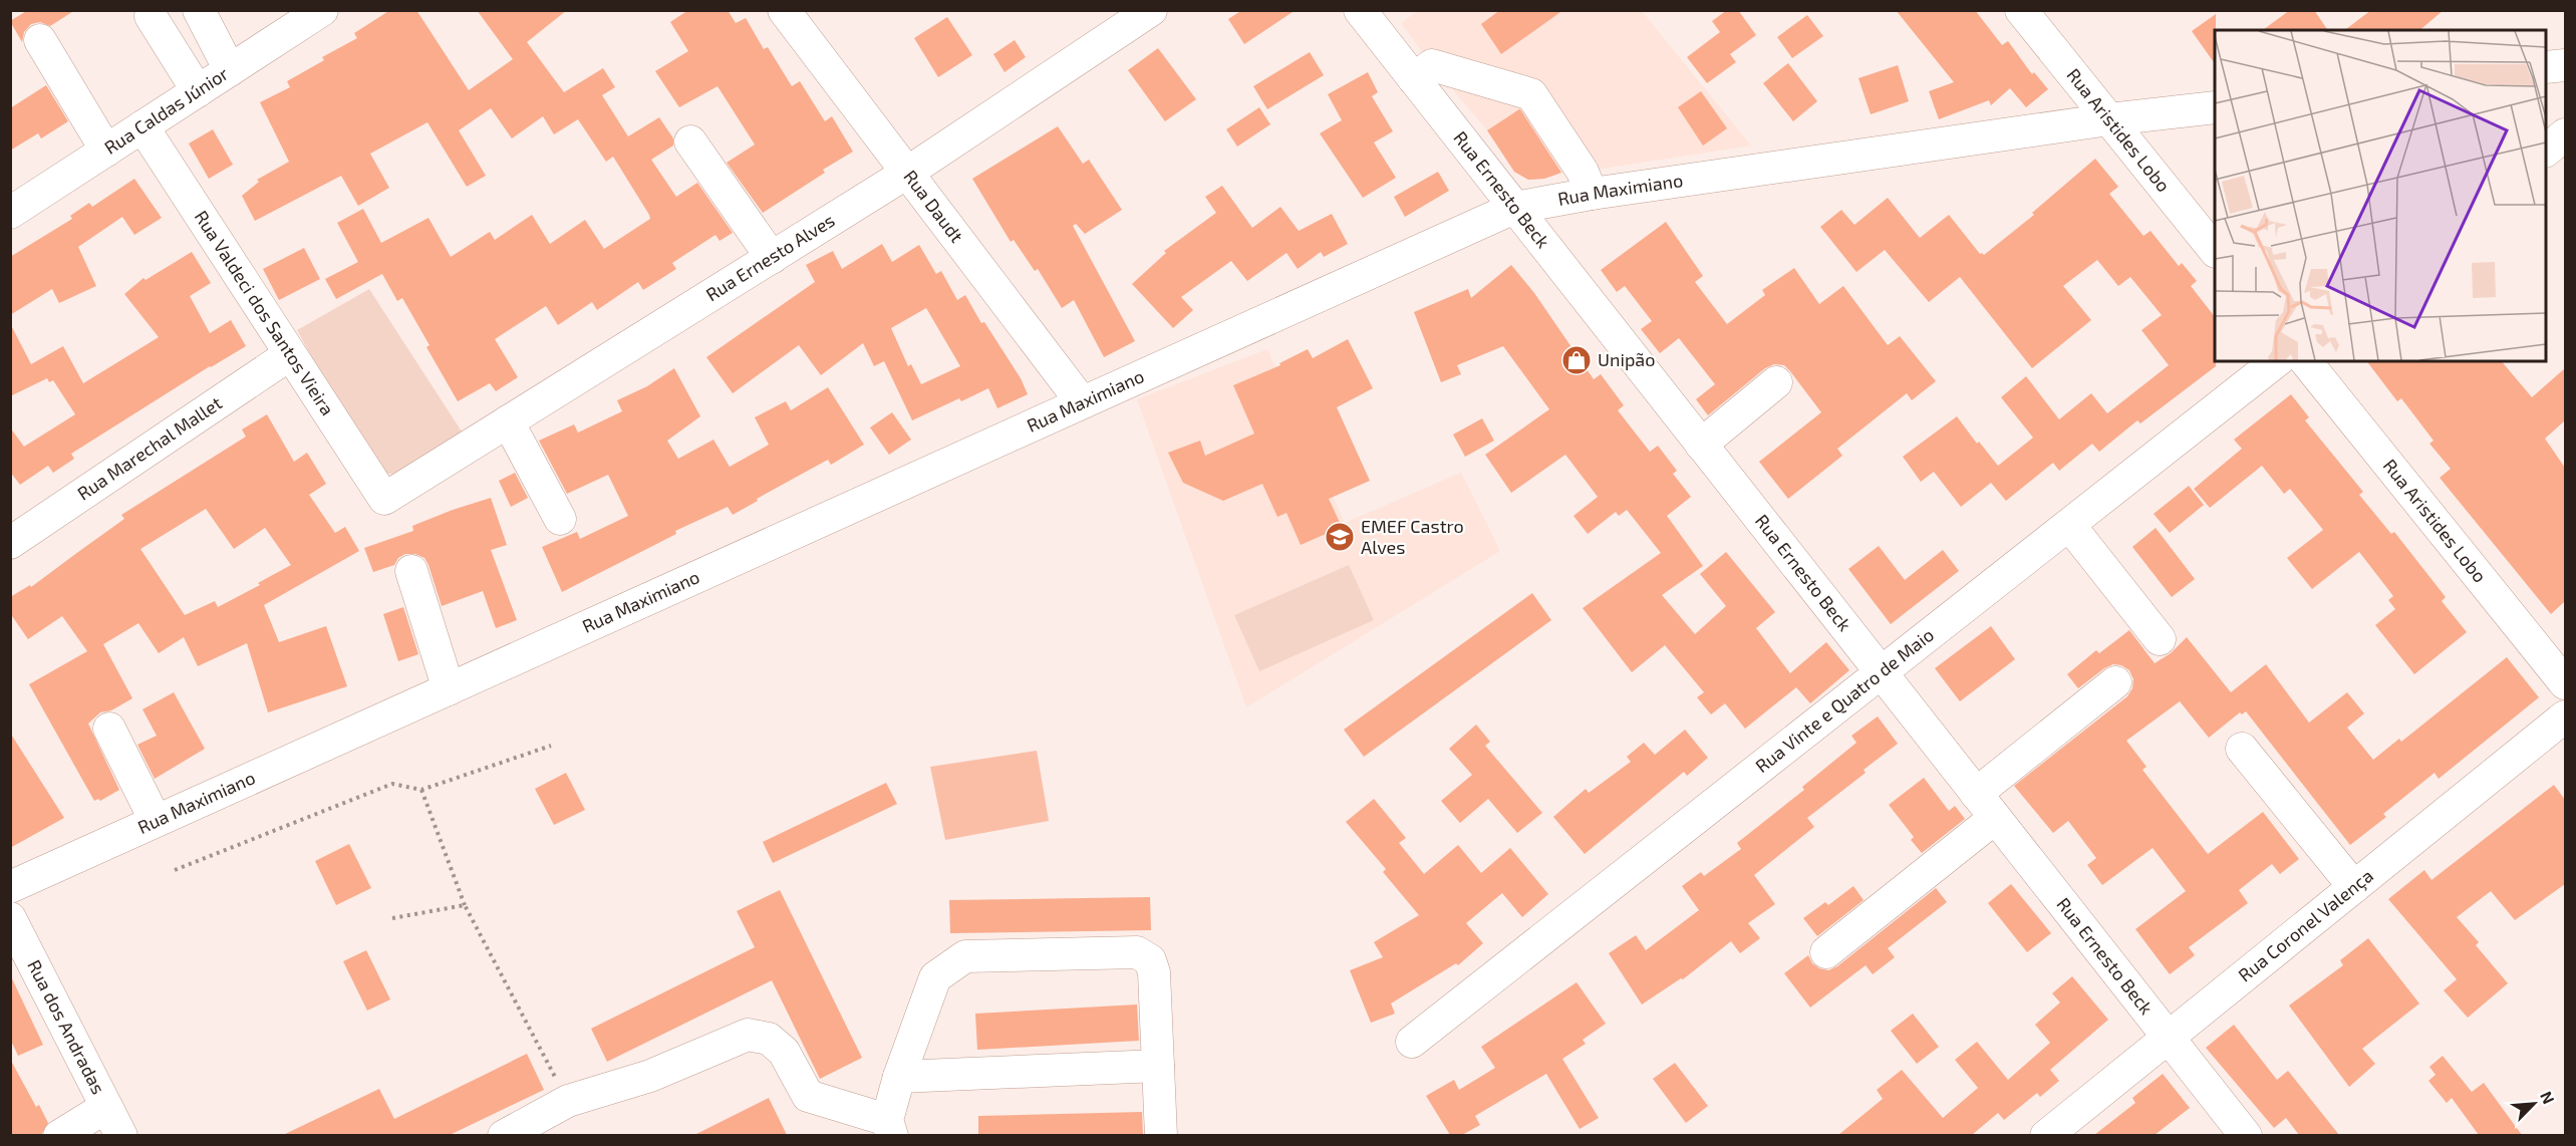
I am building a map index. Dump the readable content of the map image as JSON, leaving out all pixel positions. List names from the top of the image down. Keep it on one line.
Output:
{"streets":{"street":["Rua Caldas Júnior","Rua Aristides Lobo","Rua Ernesto Beck","Rua Maximiano","Rua Daudt","Rua Ernesto Alves","Rua Valdeci dos Santos Vieira","Rua Marechal Mallet","Rua Vinte e Quatro de Maio","Rua Coronel Valença","Rua dos Andradas"]},"crossings":[["Rua Caldas Júnior","Rua Valdeci dos Santos Vieira"],["Rua Aristides Lobo","Rua Maximiano"],["Rua Ernesto Beck","Rua Maximiano"],["Rua Ernesto Beck","Rua Vinte e Quatro de Maio"],["Rua Ernesto Beck","Rua Coronel Valença"],["Rua Maximiano","Rua Daudt"],["Rua Daudt","Rua Ernesto Alves"],["Rua Ernesto Alves","Rua Valdeci dos Santos Vieira"],["Rua Valdeci dos Santos Vieira","Rua Marechal Mallet"]],"places":{"shop":["Unipão"],"school or university":["EMEF Castro Alves"]},"north":"top right"}
